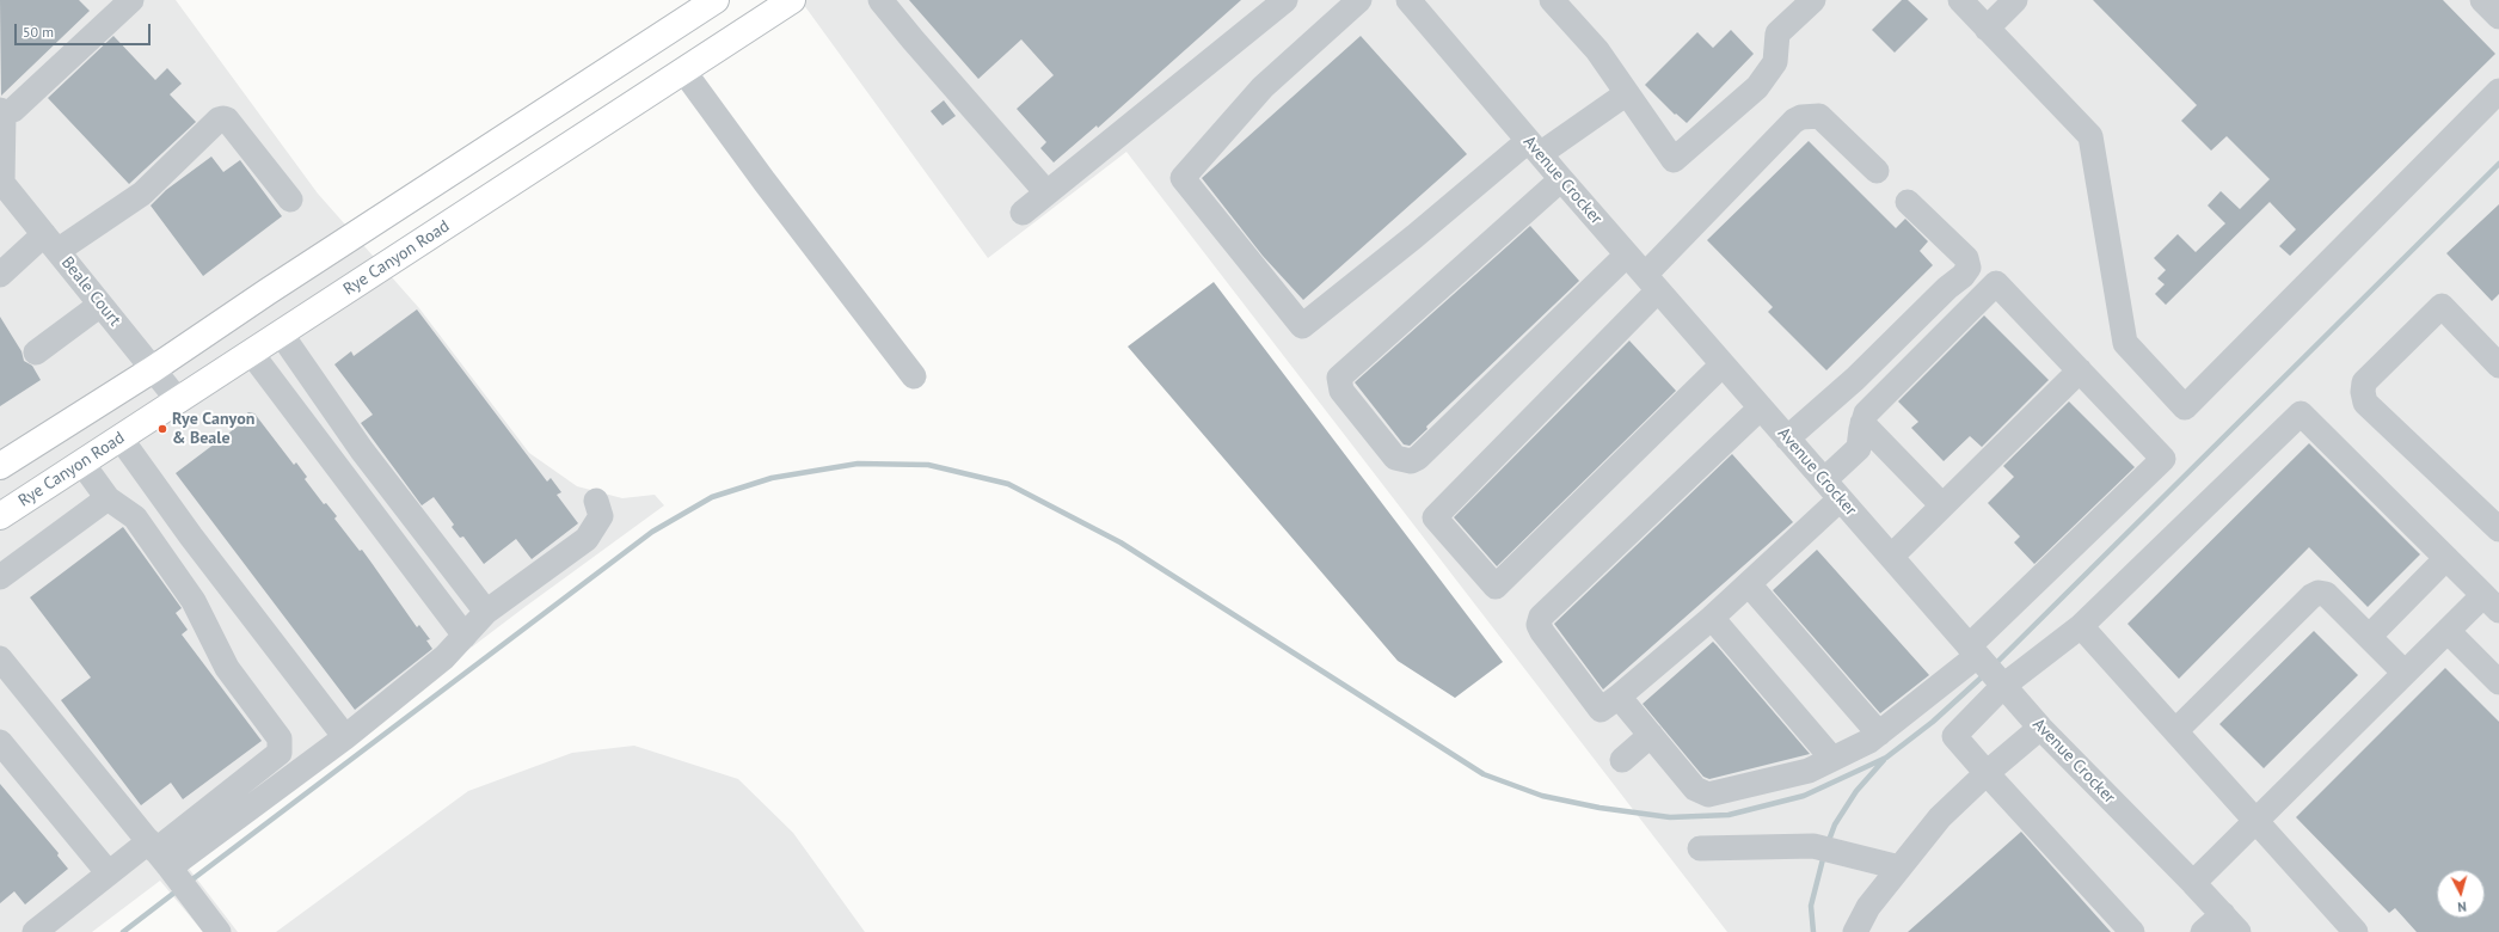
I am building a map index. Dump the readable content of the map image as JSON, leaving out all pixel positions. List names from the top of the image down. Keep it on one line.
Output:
{"streets":{"main road":["Rye Canyon Road"],"street":["Avenue Crocker","Beale Court"]},"crossings":[["Rye Canyon Road","Beale Court"]],"places":["Rye Canyon & Beale"],"scale_bar":"50 m","north":"bottom"}
